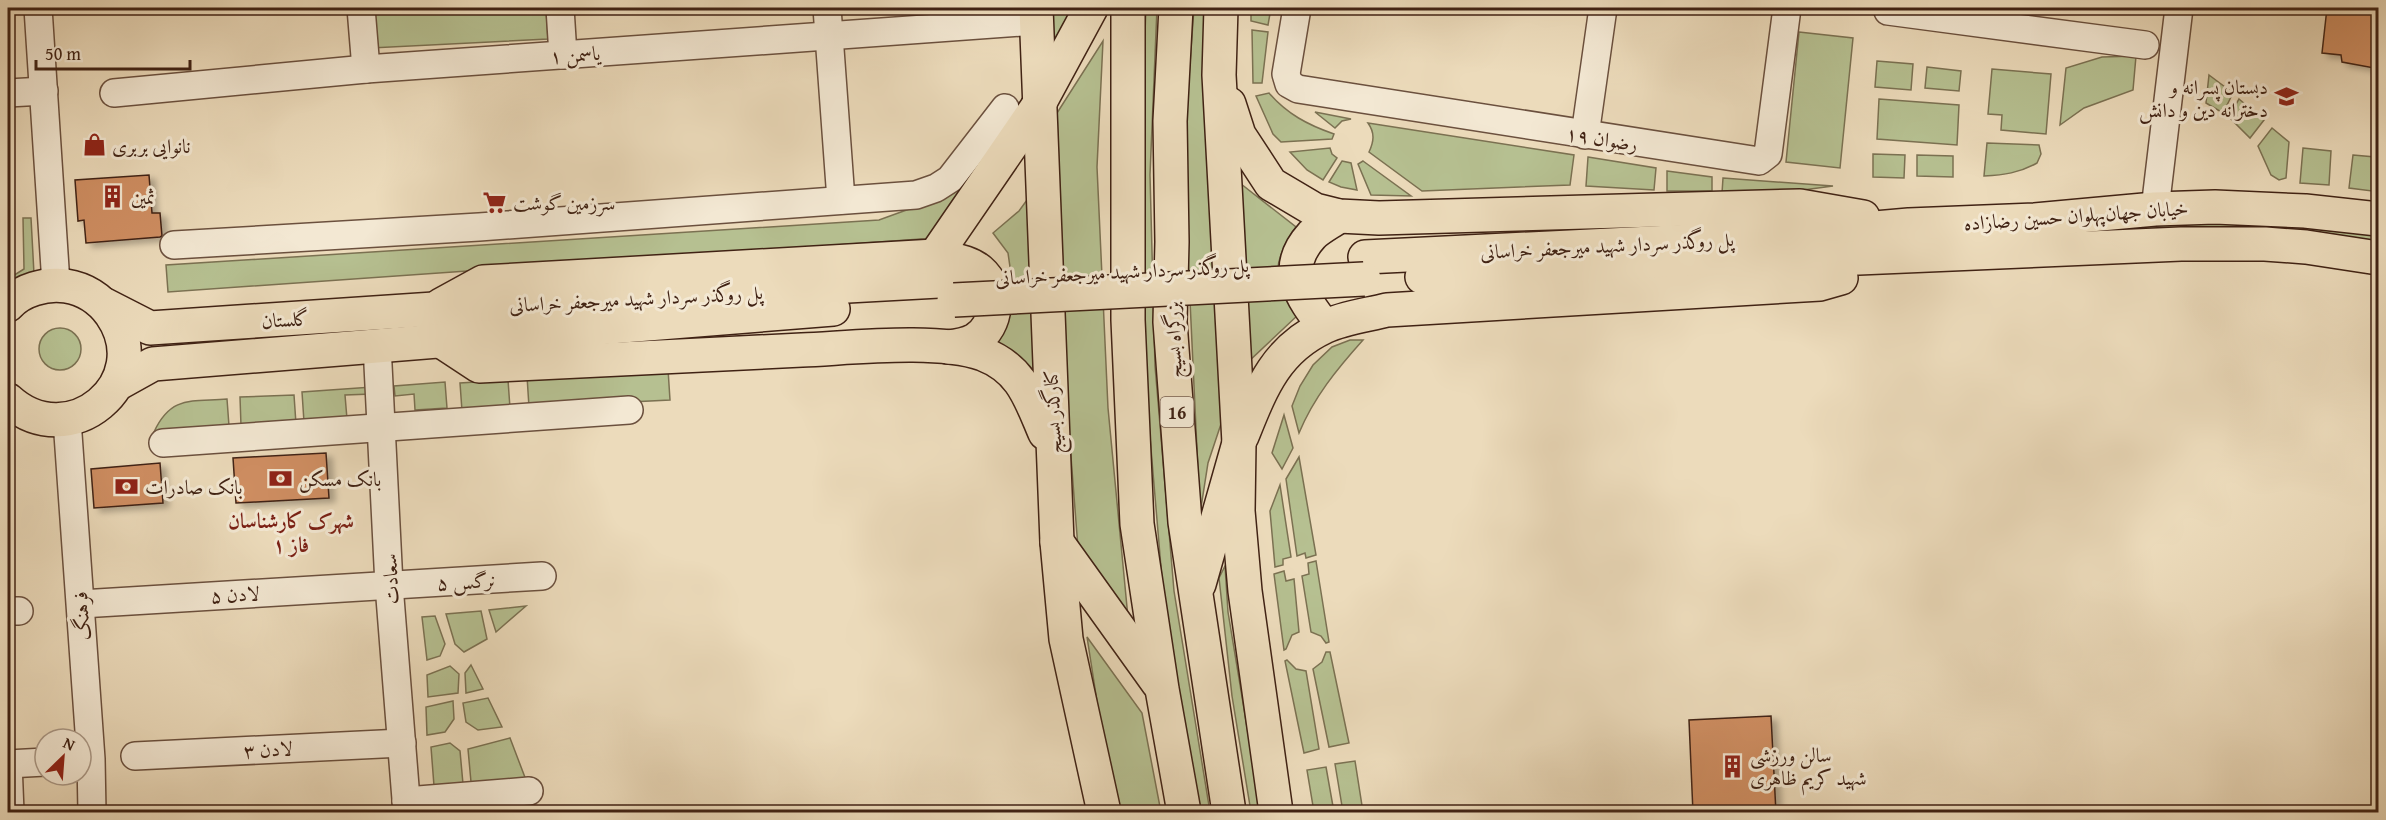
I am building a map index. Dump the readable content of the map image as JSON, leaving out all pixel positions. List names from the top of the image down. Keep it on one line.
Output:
{"streets":{"main road":["خیابان جهان‌پهلوان حسین رضا‌زاده","پل روگذر سردار شهید میرجعفر خراسانی","گلستان","بزرگراه بسیج","کنارگذر بسیج","16"],"street":["یاسمن ۱","رضوان ۱۹","سعادت","نرگس ۵","لادن ۵","فرهنگ","لادن ۳"]},"crossings":[["یاسمن ۱","کنارگذر بسیج"],["خیابان جهان‌پهلوان حسین رضا‌زاده","پل روگذر سردار شهید میرجعفر خراسانی"],["پل روگذر سردار شهید میرجعفر خراسانی","گلستان"],["گلستان","سعادت"],["سعادت","نرگس ۵"],["سعادت","لادن ۵"],["سعادت","لادن ۳"],["نرگس ۵","لادن ۵"],["لادن ۵","فرهنگ"]],"districts":["شهرک کارشناسان فاز ۱"],"places":{"school or university":["دبستان پسرانه و دخترانه دین و دانش"],"shop":["نانوایی بربری"],"building":["ثمین","سالن ورزشی شهید کریم ظاهری"],"supermarket":["سرزمین گوشت"],"bank":["بانک مسکن","بانک صادرات"]},"scale_bar":"50 m","north":"top right"}
